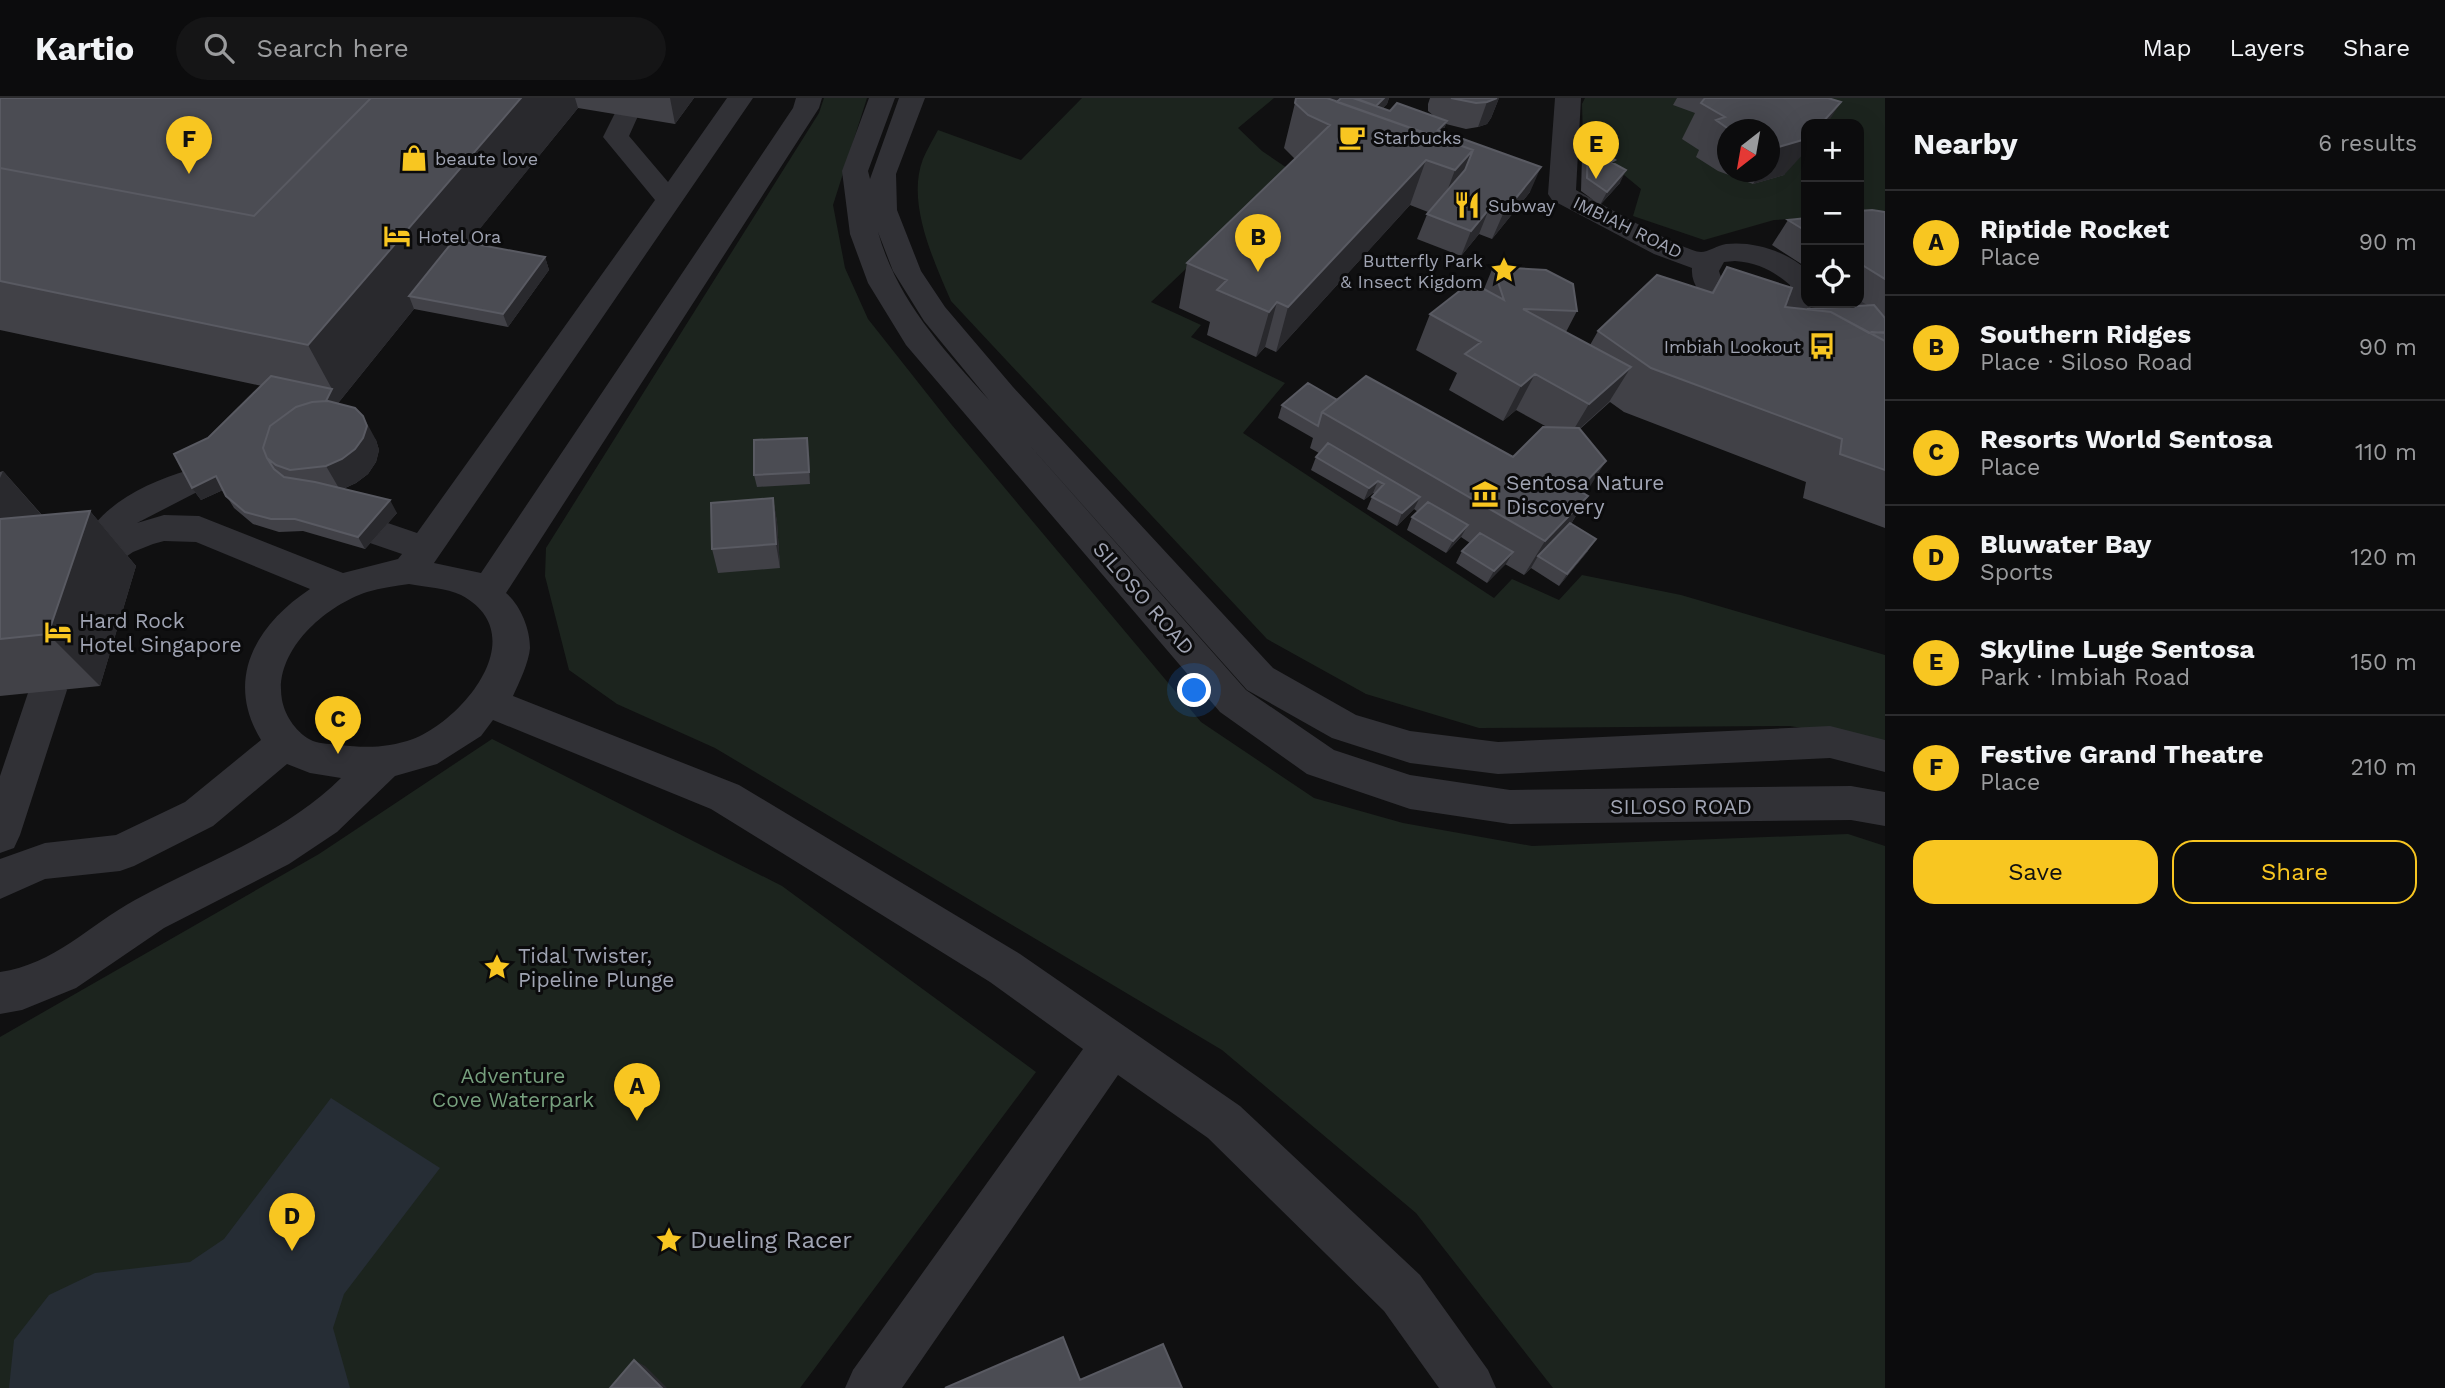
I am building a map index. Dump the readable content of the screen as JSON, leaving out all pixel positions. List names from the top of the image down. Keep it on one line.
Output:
{"streets":{"street":["IMBIAH ROAD","SILOSO ROAD"]},"parks":["Adventure Cove Waterpark"],"places":{"cafe":["Starbucks"],"shop":["beaute love"],"restaurant":["Subway"],"hotel":["Hotel Ora","Hard Rock Hotel Singapore"],"place":["Butterfly Park & Insect Kigdom","Tidal Twister, Pipeline Plunge","Dueling Racer"],"bus stop":["Imbiah Lookout"],"museum":["Sentosa Nature Discovery"]},"north":"bottom left","page":{"header":"Kartio","search":"Search here","nav":["Map","Layers","Share"],"heading":["Nearby","6 results"],"pins":["F","E","B","C","A","D"],"map_buttons":["+","−"],"list":[{"mark":"A","name":"Riptide Rocket","note":"Place","value":"90 m"},{"mark":"B","name":"Southern Ridges","note":"Place · Siloso Road","value":"90 m"},{"mark":"C","name":"Resorts World Sentosa","note":"Place","value":"110 m"},{"mark":"D","name":"Bluwater Bay","note":"Sports","value":"120 m"},{"mark":"E","name":"Skyline Luge Sentosa","note":"Park · Imbiah Road","value":"150 m"},{"mark":"F","name":"Festive Grand Theatre","note":"Place","value":"210 m"}],"buttons":["Save","Share"]}}
